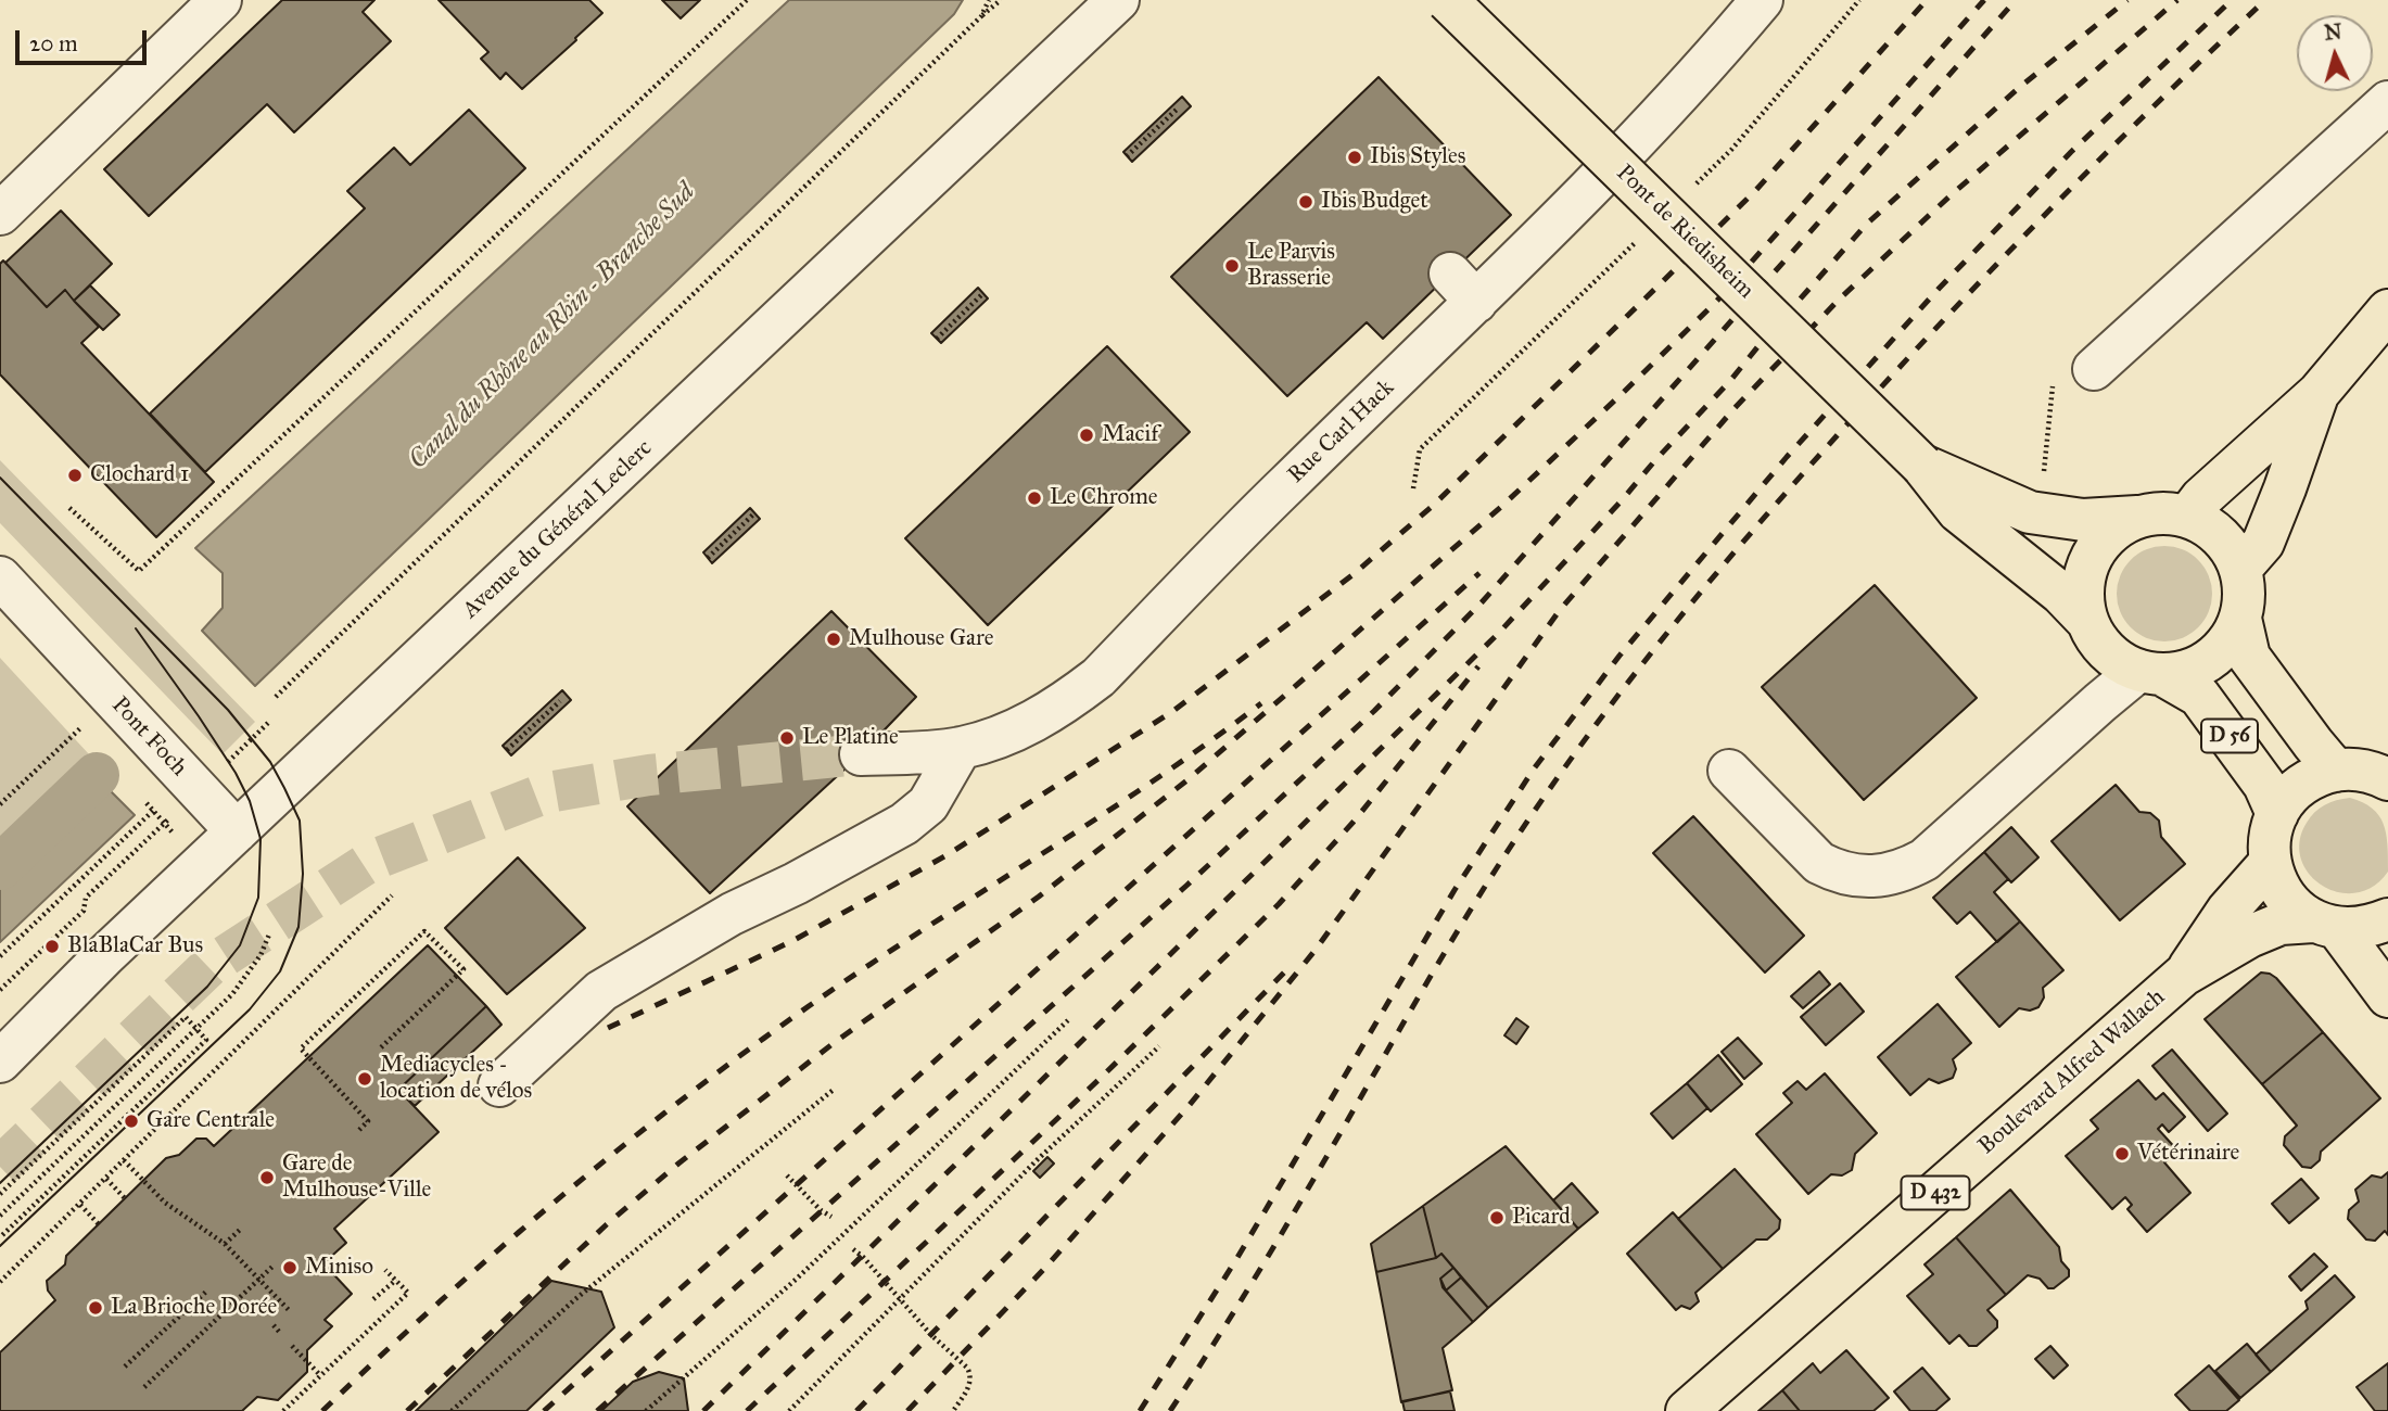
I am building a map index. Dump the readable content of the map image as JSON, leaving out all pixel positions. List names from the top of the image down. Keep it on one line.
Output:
{"streets":{"main road":["Pont de Riedisheim","D 56","Boulevard Alfred Wallach","D 432"],"street":["Rue Carl Hack","Avenue du Général Leclerc","Pont Foch"]},"crossings":[["Avenue du Général Leclerc","Pont Foch"]],"water":["Canal du Rhône au Rhin - Branche Sud"],"places":["Ibis Styles","Ibis Budget","Le Parvis Brasserie","Macif","Clochard 1","Le Chrome","Mulhouse Gare","Le Platine","BlaBlaCar Bus","Mediacycles - location de vélos","Gare Centrale","Vétérinaire","Gare de Mulhouse-Ville","Picard","Miniso","La Brioche Dorée"],"scale_bar":"20 m","north":"top"}
